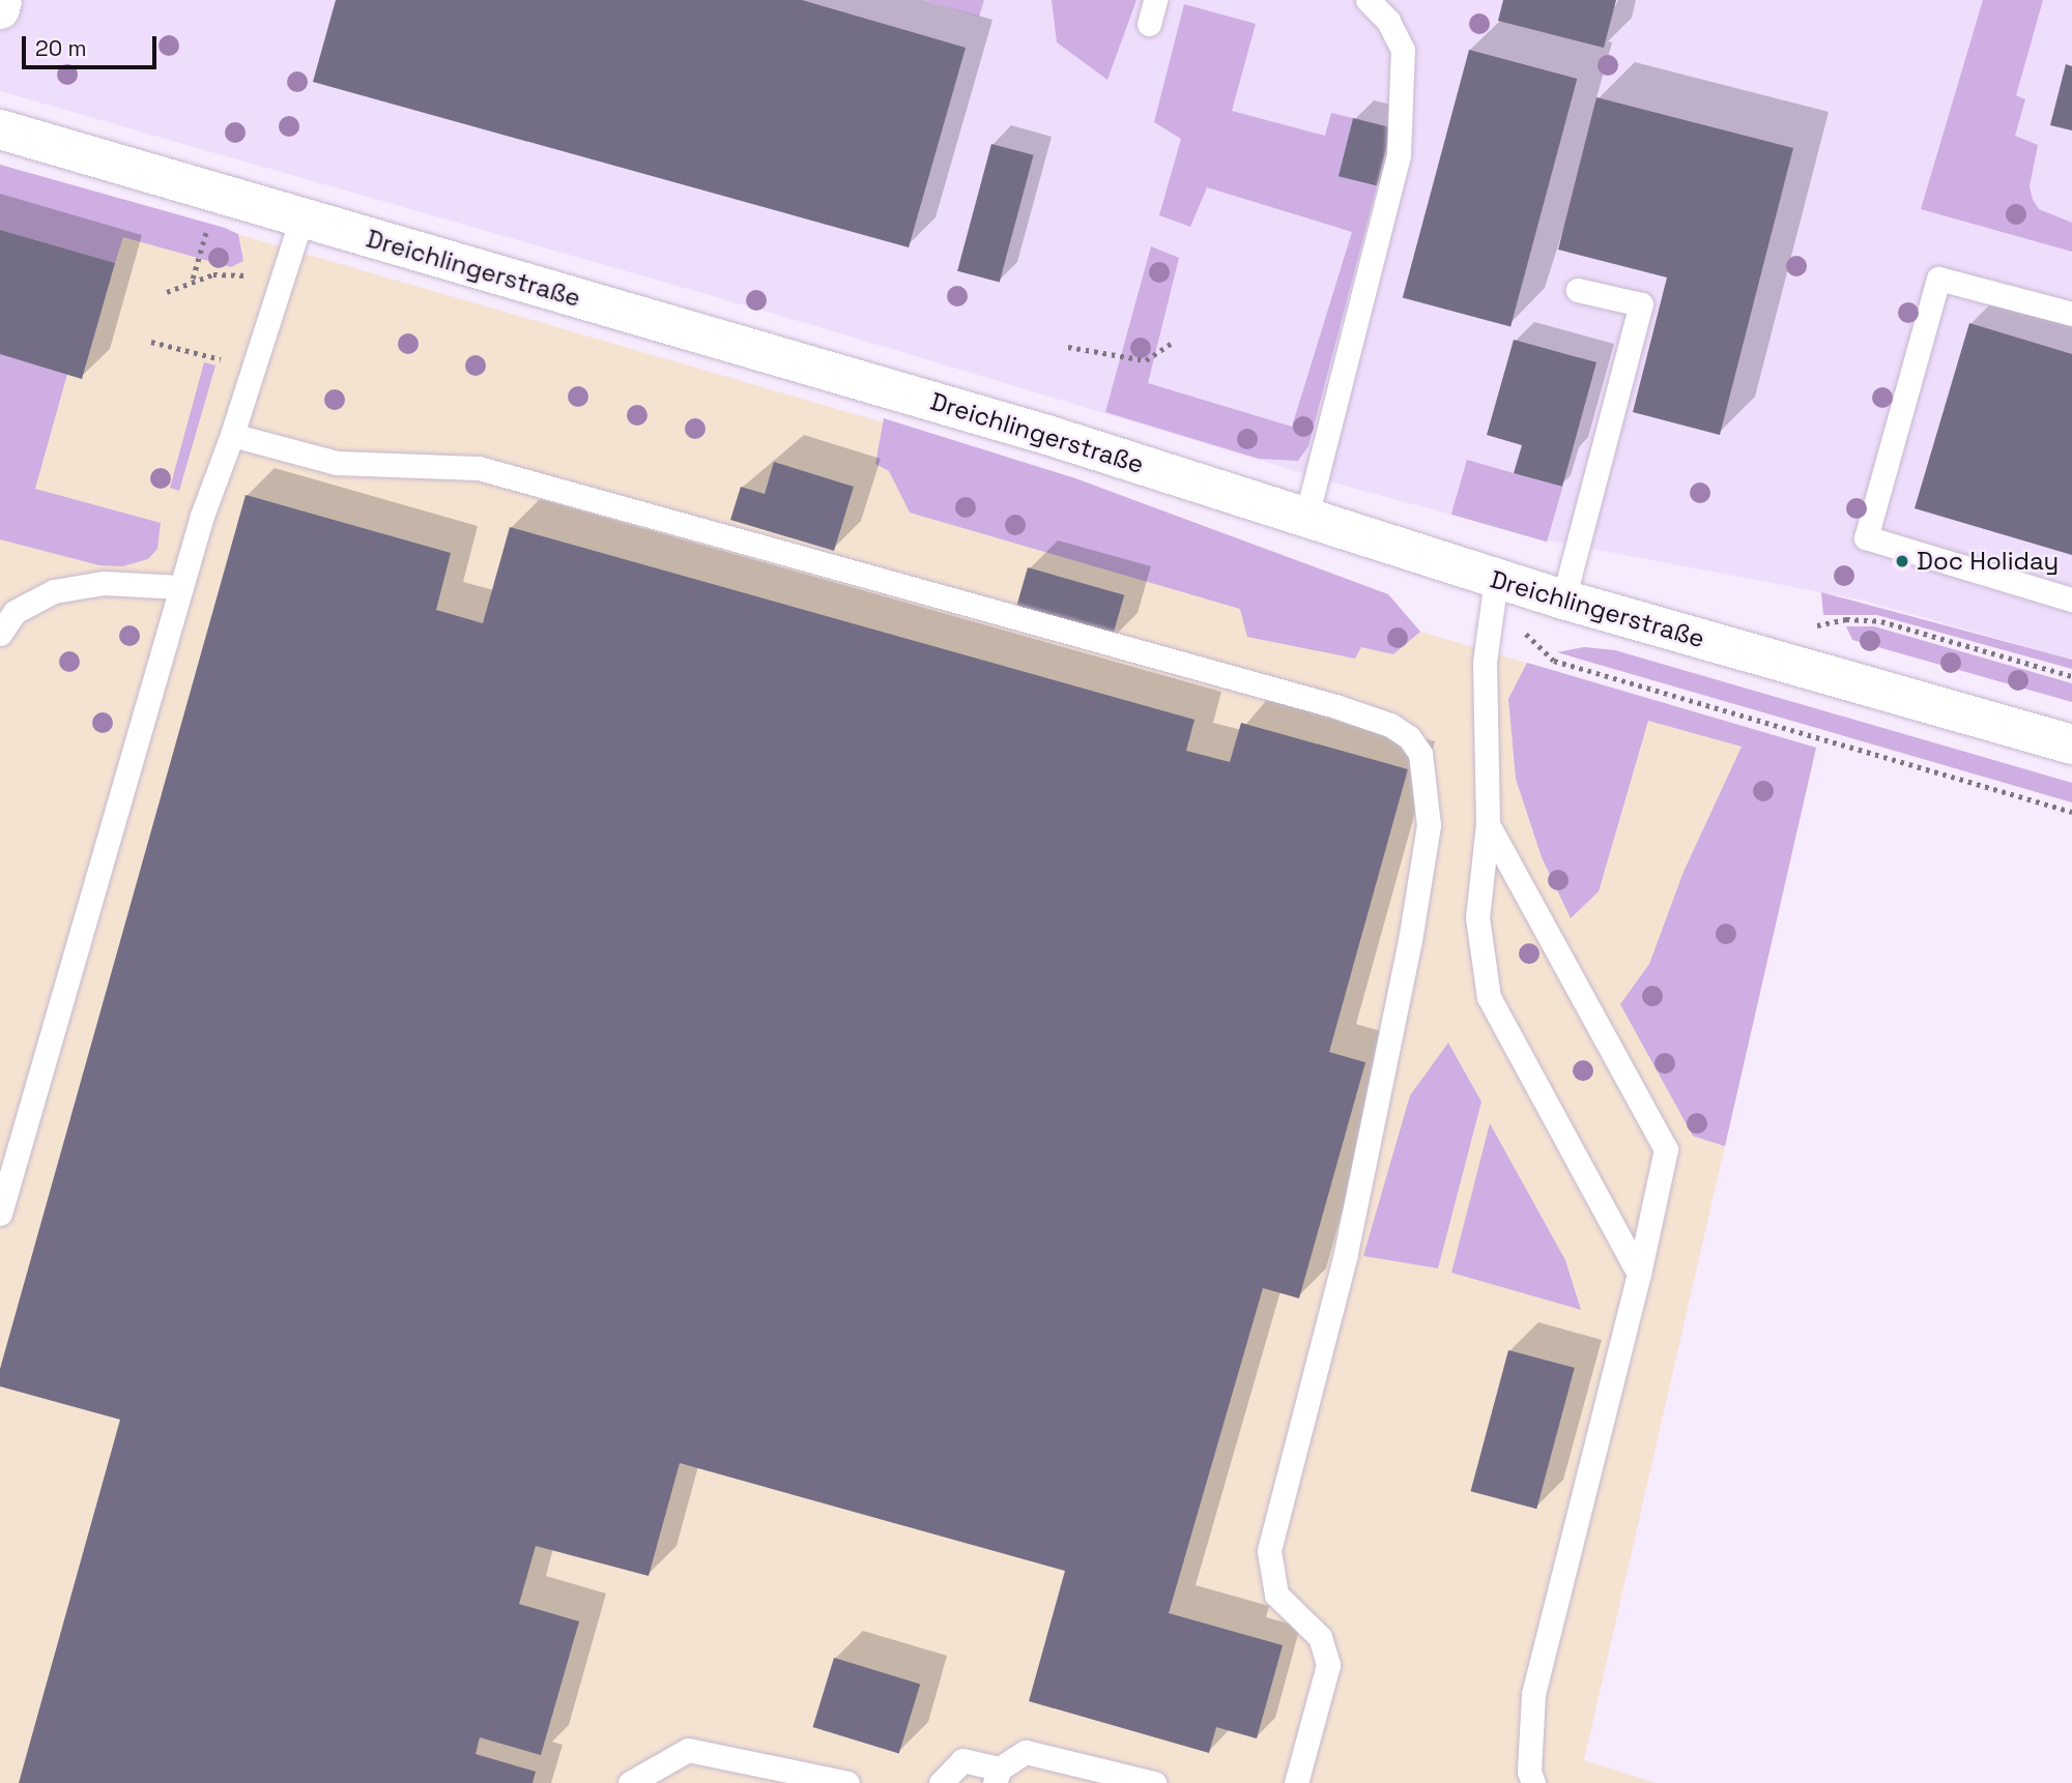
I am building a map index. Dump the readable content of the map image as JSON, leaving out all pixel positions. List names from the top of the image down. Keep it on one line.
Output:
{"streets":{"street":["Dreichlingerstraße"]},"places":["Doc Holiday"],"scale_bar":"20 m"}
